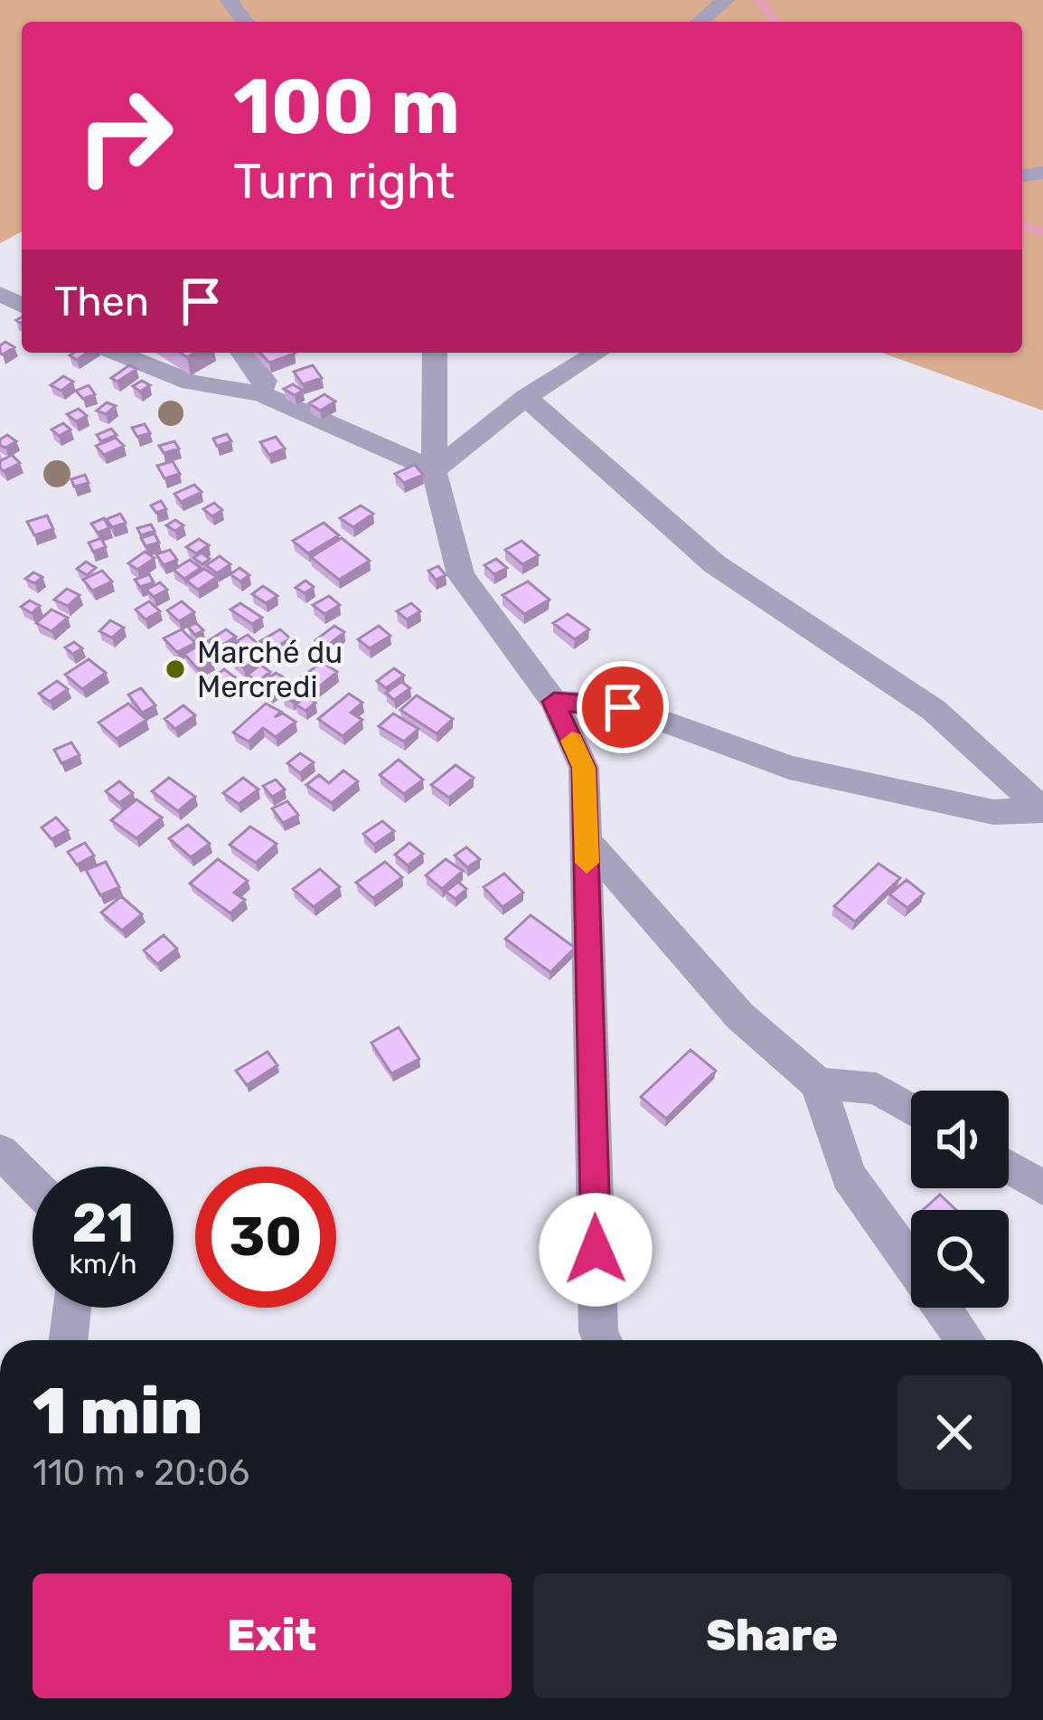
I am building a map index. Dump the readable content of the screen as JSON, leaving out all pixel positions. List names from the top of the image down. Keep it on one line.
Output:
{"places":["Marché du Mercredi"],"page":{"turn":["100 m","Turn right"],"then":"Then","speed":"21 km/h","limit":"30","heading":["1 min","110 m · 20:06"],"buttons":["Exit","Share"]}}
